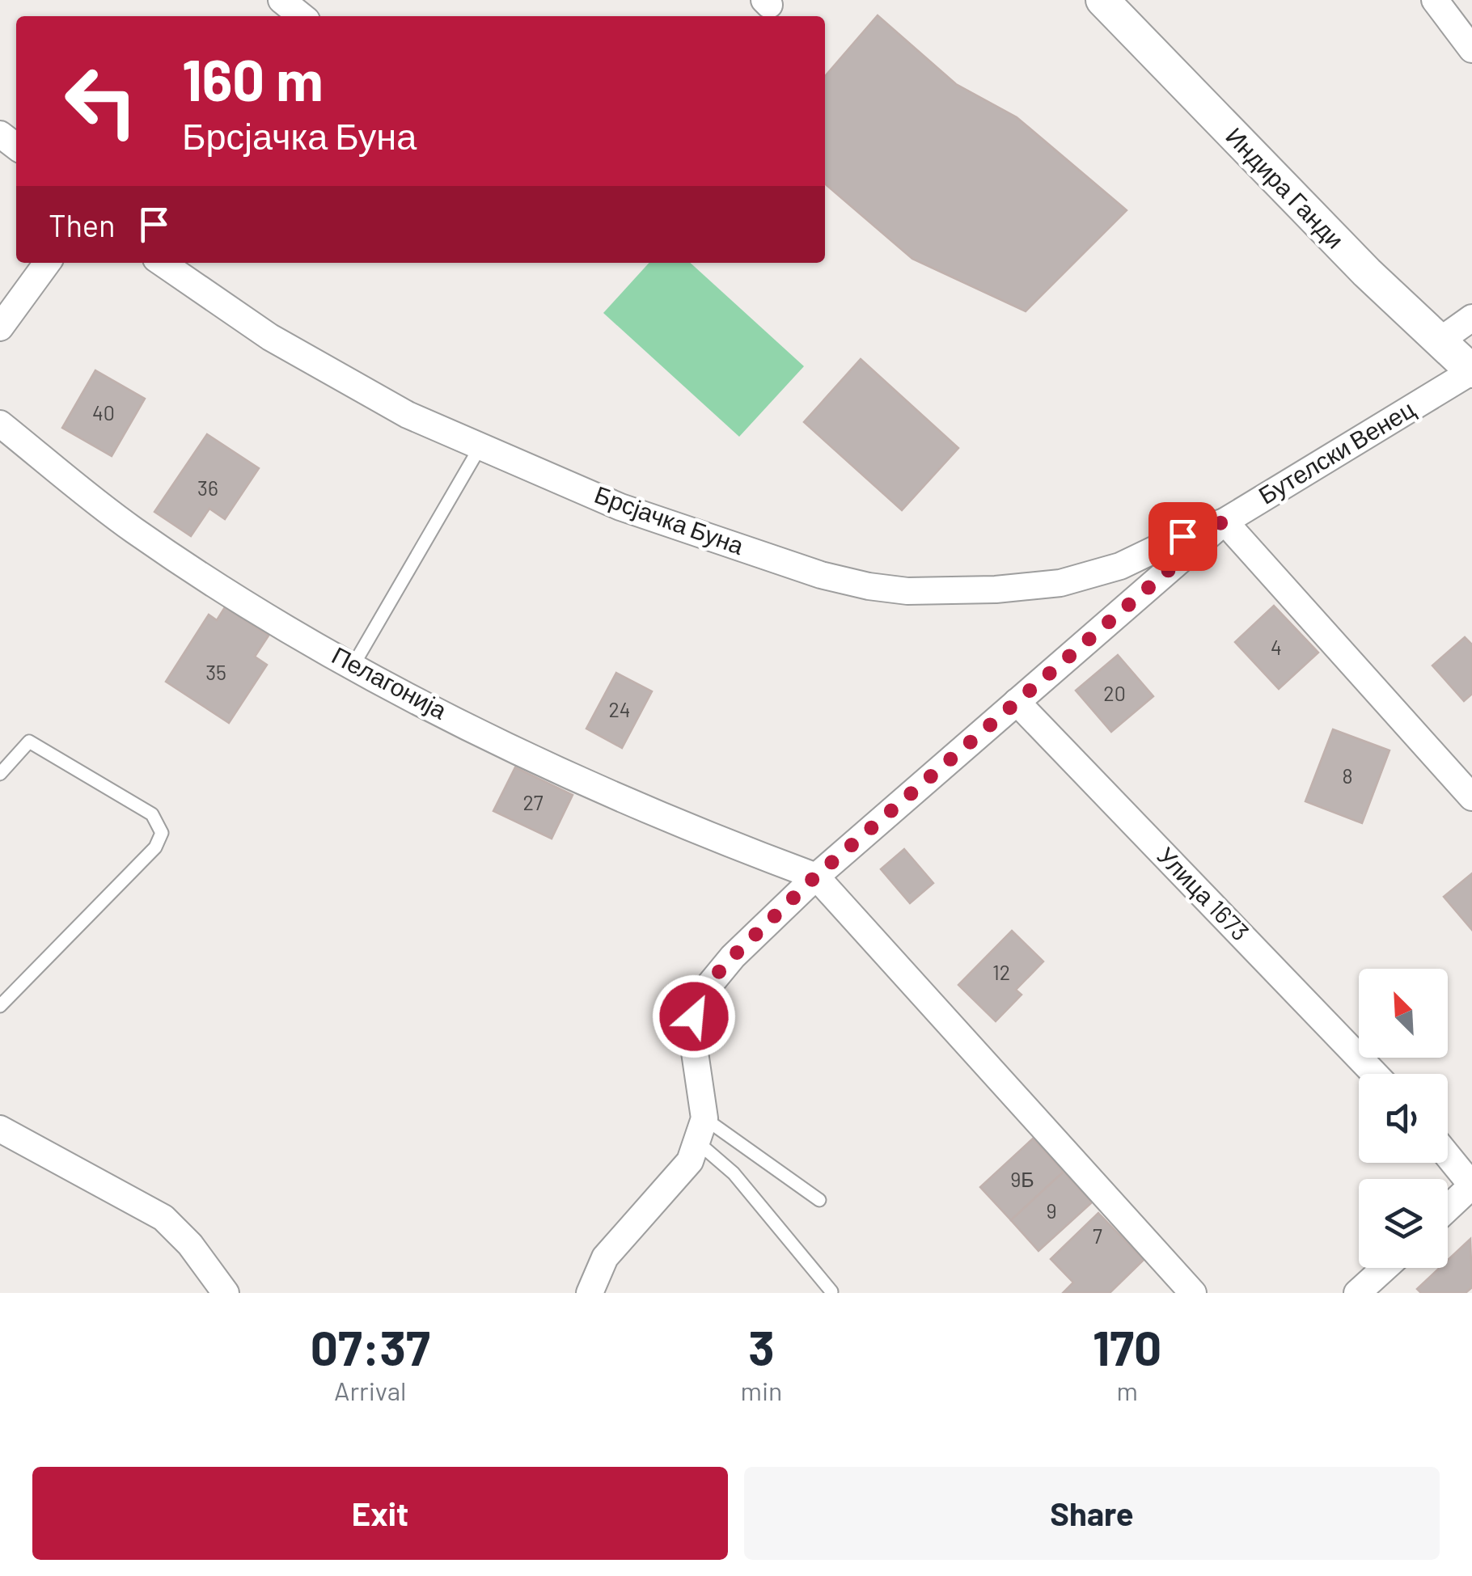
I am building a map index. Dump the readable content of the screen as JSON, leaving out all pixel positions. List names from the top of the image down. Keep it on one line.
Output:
{"streets":{"street":["Индира Ганди","Бутелски Венец","Брсјачка Буна","Пелагонија","Улица 1673"]},"crossings":[["Индира Ганди","Бутелски Венец"],["Бутелски Венец","Брсјачка Буна"],["Бутелски Венец","Пелагонија"],["Бутелски Венец","Улица 1673"]],"house_numbers":["40","36","4","35","20","24","8","27","12","9Б","9","7"],"north":"top left","page":{"turn":["160 m","Брсјачка Буна"],"then":"Then","eta":["07:37","Arrival","3","min","170","m"],"buttons":["Exit","Share"]}}
